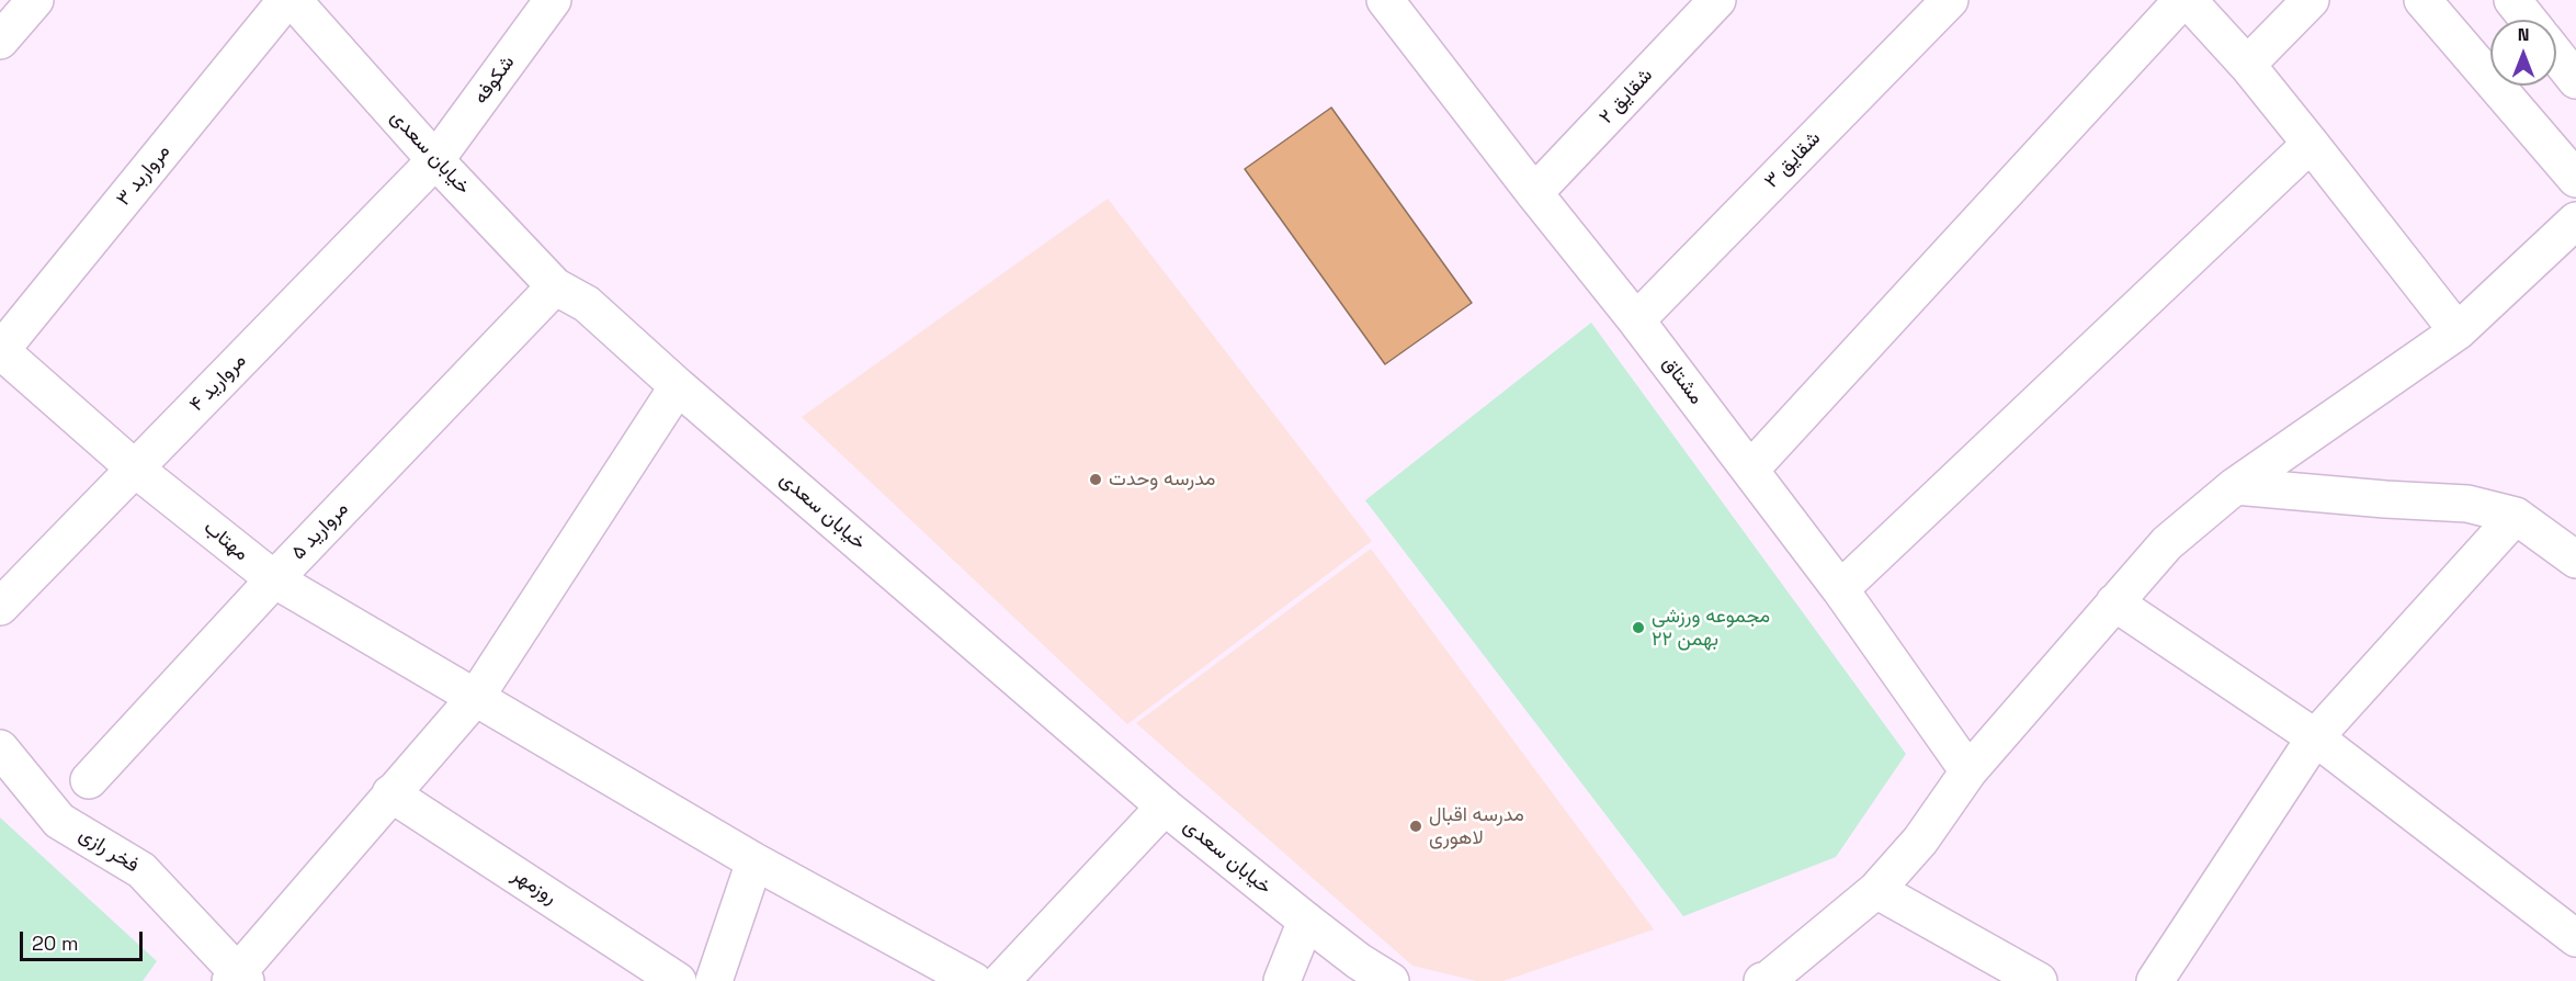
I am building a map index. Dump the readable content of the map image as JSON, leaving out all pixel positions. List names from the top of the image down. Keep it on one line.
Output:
{"streets":{"street":["شکوفه","شقایق ۲","خیابان سعدی","شقایق ۳","مرواربد ۳","مشتاق","مروارید ۴","مروارید ۵","مهتاب","فخر رازی","روزمهر"]},"crossings":[["شکوفه","خیابان سعدی"],["شکوفه","مروارید ۴"],["شقایق ۲","مشتاق"],["خیابان سعدی","مروارید ۴"],["خیابان سعدی","مروارید ۵"],["شقایق ۳","مشتاق"],["مرواربد ۳","مهتاب"],["مروارید ۴","مهتاب"],["مروارید ۵","مهتاب"]],"places":["مدرسه وحدت","مجموعه ورزشی ۲۲ بهمن","مدرسه اقبال لاهوری"],"scale_bar":"20 m","north":"top"}
